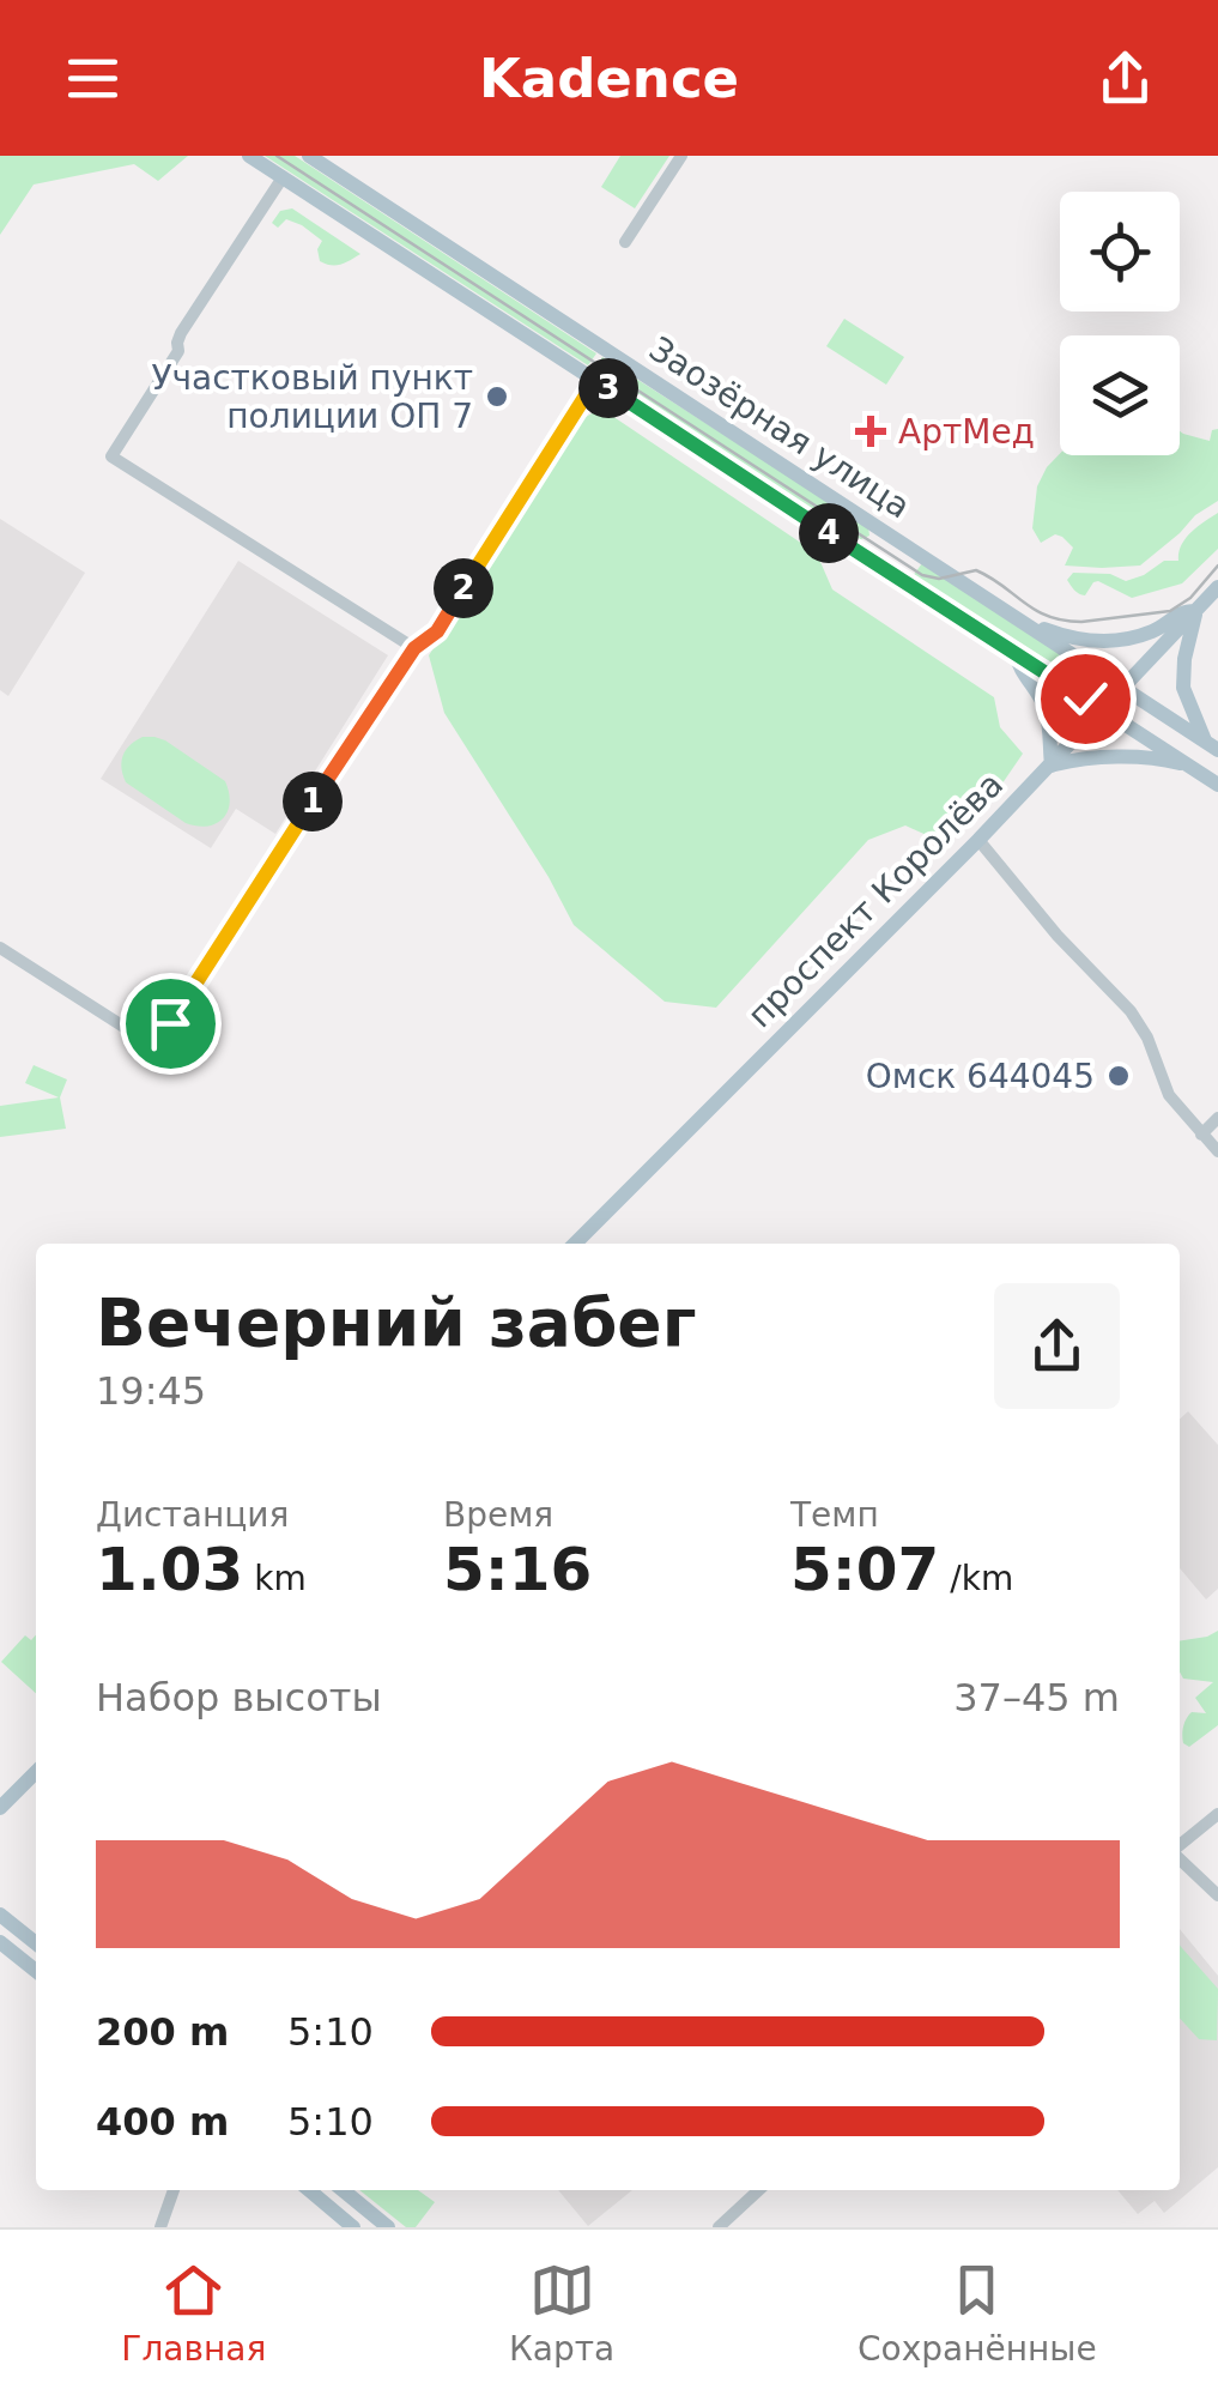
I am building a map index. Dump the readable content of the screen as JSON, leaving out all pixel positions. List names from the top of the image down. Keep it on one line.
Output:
{"streets":{"main road":["Заозёрная улица","проспект Королёва"]},"crossings":[["Заозёрная улица","проспект Королёва"]],"places":{"other":["Участковый пункт полиции ОП 7","Омск 644045"],"health":["АртМед"]},"page":{"header":"Kadence","pins":["3","4","2","1"],"heading":["Вечерний забег","19:45"],"stats":[["Дистанция","1.03 km"],["Время","5:16"],["Темп","5:07 /km"]],"chart":["Набор высоты","37–45 m"],"list":[{"name":"200 m","note":"5:10"},{"name":"400 m","note":"5:10"}],"tabs":["Главная","Карта","Сохранённые"]}}
